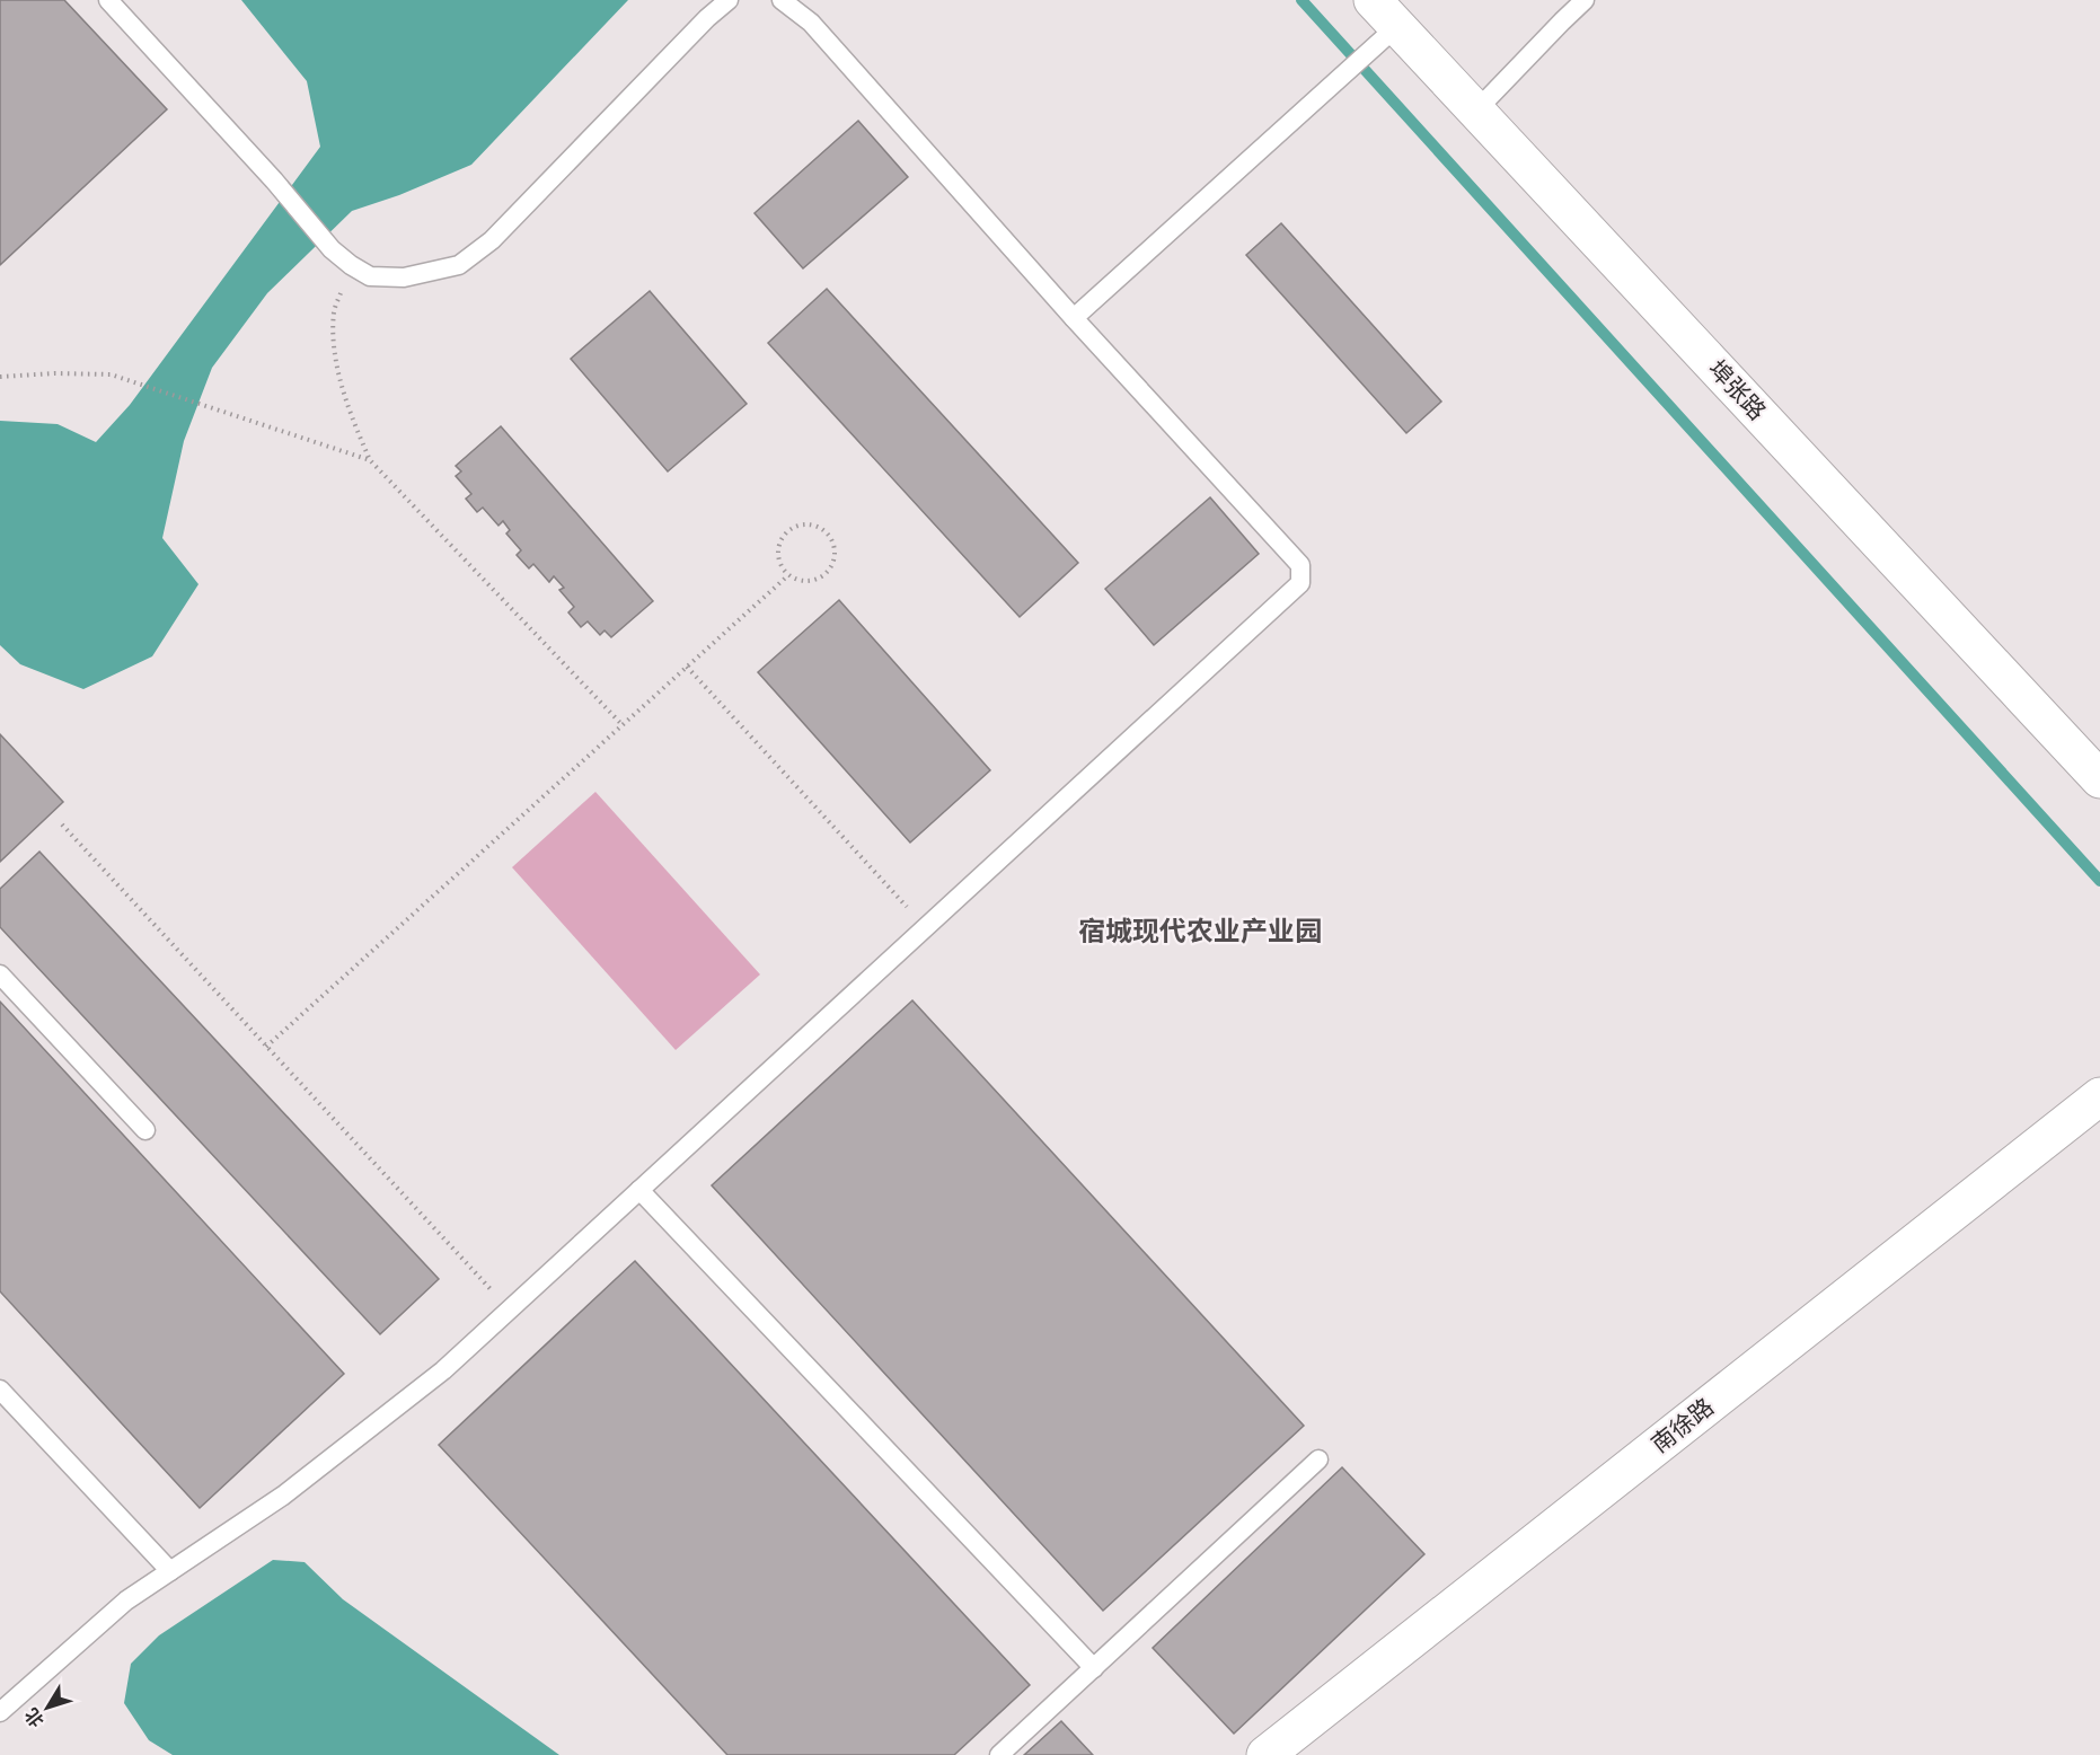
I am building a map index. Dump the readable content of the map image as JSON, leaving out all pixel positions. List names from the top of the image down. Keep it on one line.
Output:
{"streets":{"street":["埠张路","南徐路"]},"districts":["宿城现代农业产业园"],"north":"bottom left"}
